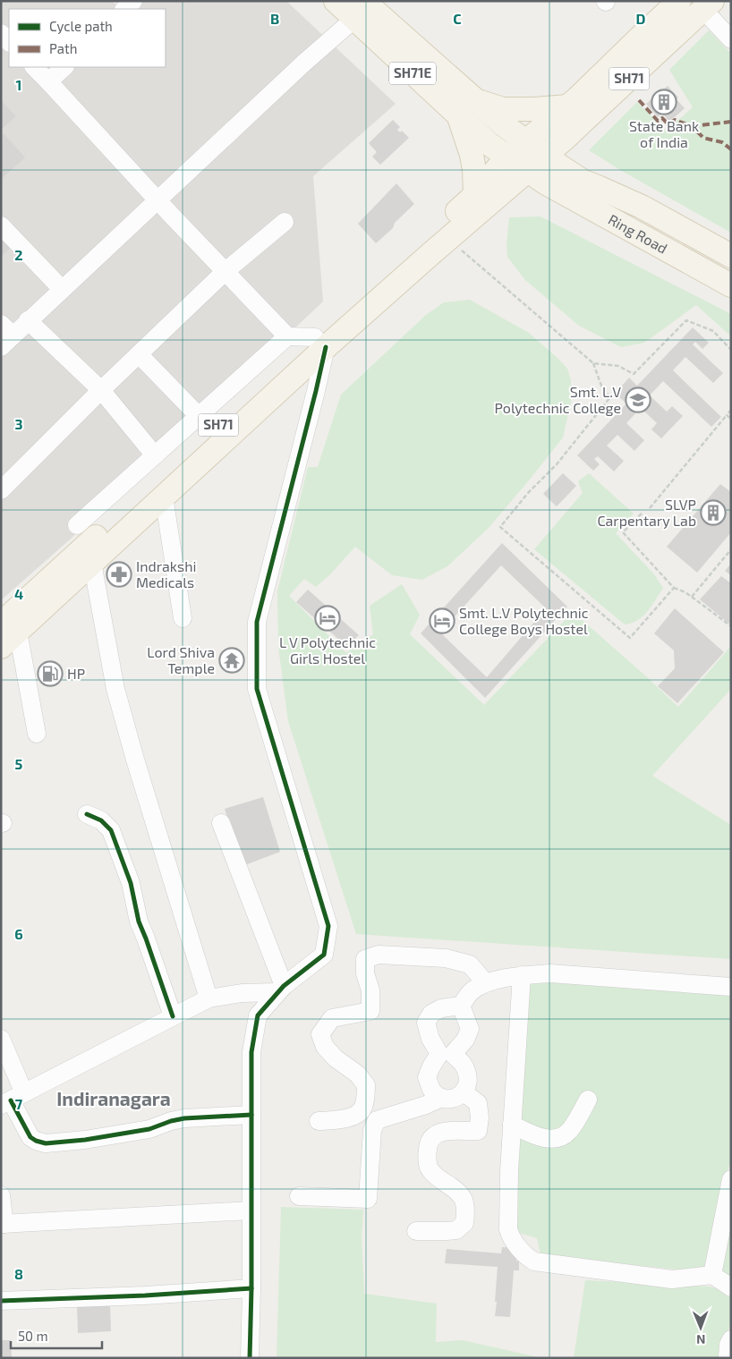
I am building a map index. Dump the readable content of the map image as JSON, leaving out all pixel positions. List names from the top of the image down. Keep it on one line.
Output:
{"streets":{"main road":["SH71E","SH71","Ring Road"]},"crossings":[["SH71E","SH71"],["SH71E","Ring Road"],["SH71","Ring Road"]],"districts":["Indiranagara"],"places":{"building":["State Bank of India","SLVP Carpentary Lab"],"school or university":["Smt. L.V Polytechnic College"],"pharmacy":["Indrakshi Medicals"],"hotel":["L V Polytechnic Girls Hostel","Smt. L.V Polytechnic College Boys Hostel"],"temple":["Lord Shiva Temple"],"fuel station":["HP"]},"legend":["Cycle path","Path"],"scale_bar":"50 m","north":"bottom","grid":{"columns":["B","C","D"],"rows":["1","2","3","4","5","6","7","8"]}}
